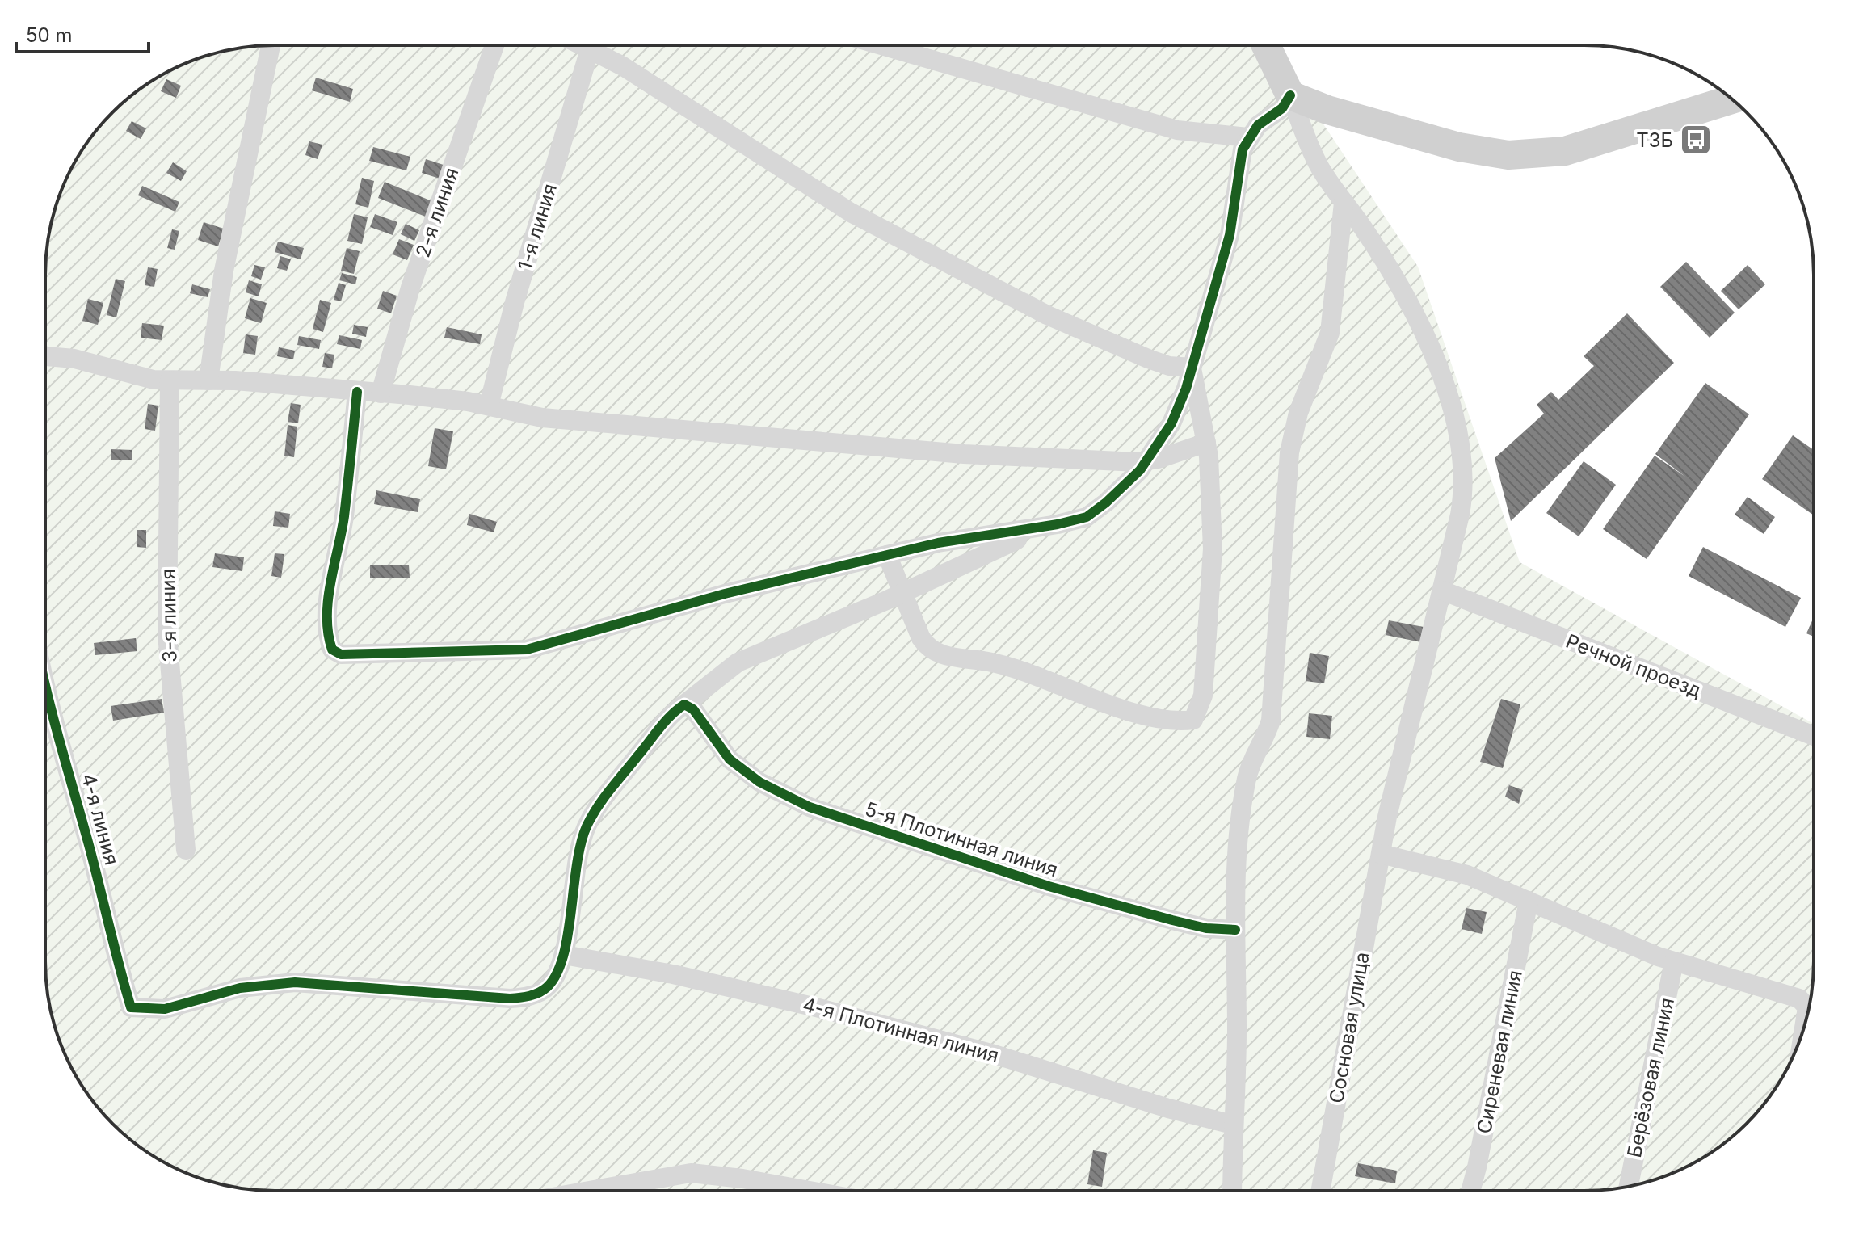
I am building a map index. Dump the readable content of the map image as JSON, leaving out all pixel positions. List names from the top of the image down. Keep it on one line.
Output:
{"streets":{"street":["2-я линия","1-я линия","3-я линия","Речной проезд","4-я линия","5-я Плотинная линия","Сосновая улица","4-я Плотинная линия","Сиреневая линия","Берёзовая линия"]},"crossings":[["Речной проезд","Сосновая улица"],["4-я линия","4-я Плотинная линия"]],"places":{"bus stop":["ТЗБ"]},"scale_bar":"50 m"}
